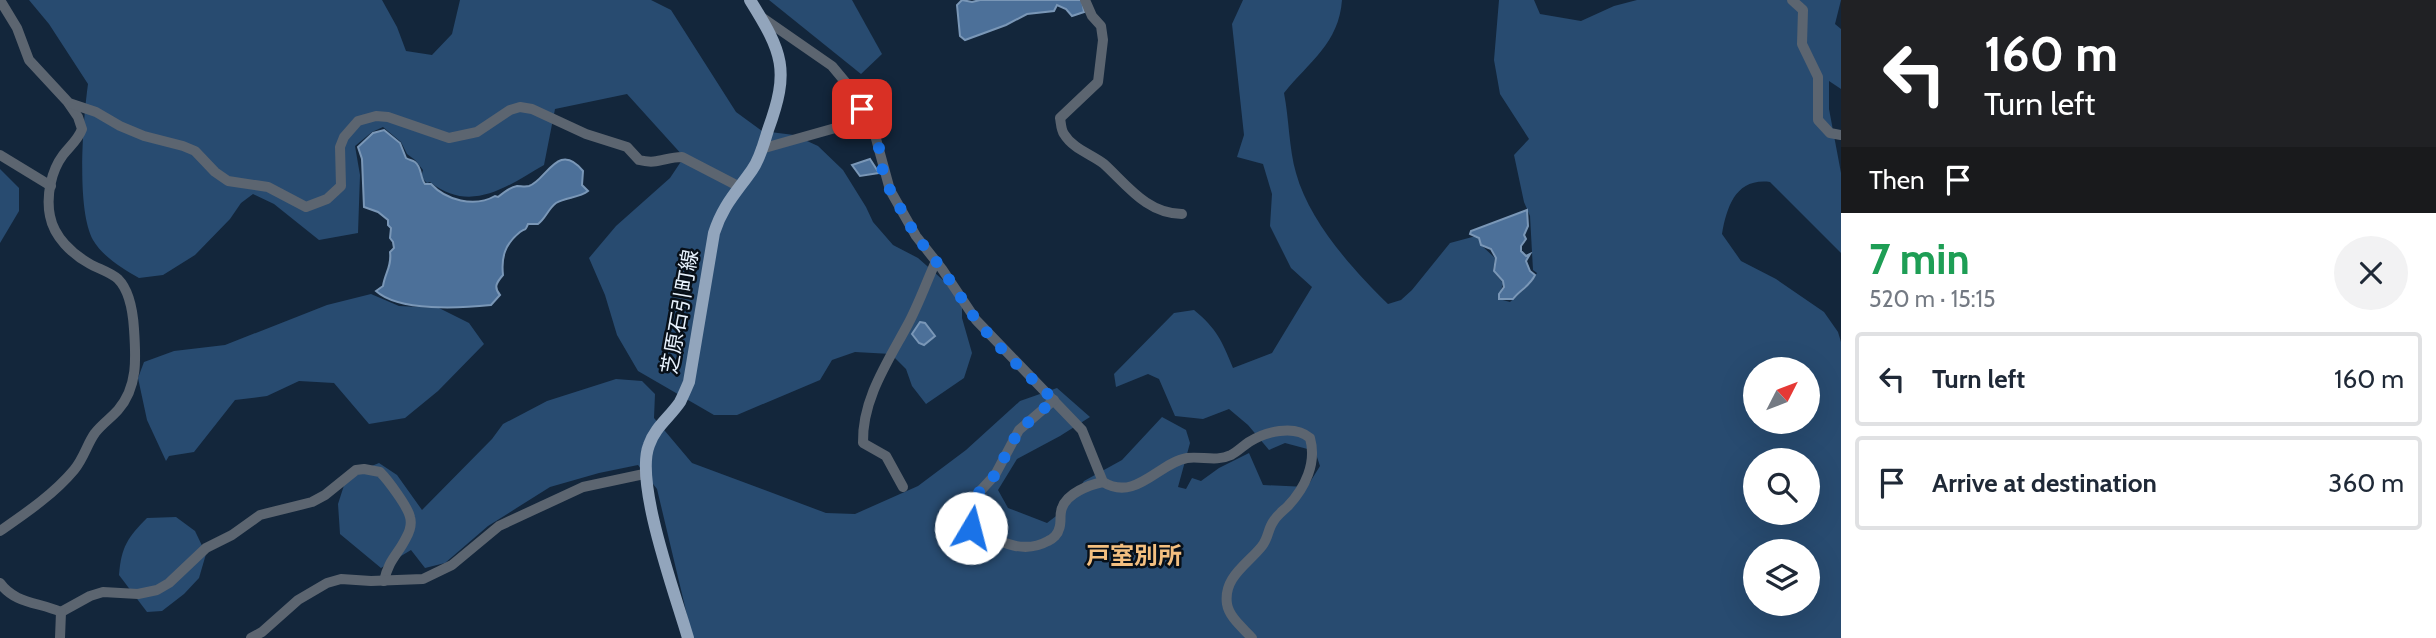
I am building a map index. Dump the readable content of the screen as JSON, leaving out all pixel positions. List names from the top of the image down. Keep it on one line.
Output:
{"streets":{"main road":["芝原石引町線"]},"districts":["戸室別所"],"north":"top right","page":{"turn":["160 m","Turn left"],"then":"Then","heading":["7 min","520 m · 15:15"],"list":[{"name":"Turn left","value":"160 m"},{"name":"Arrive at destination","value":"360 m"}]}}
